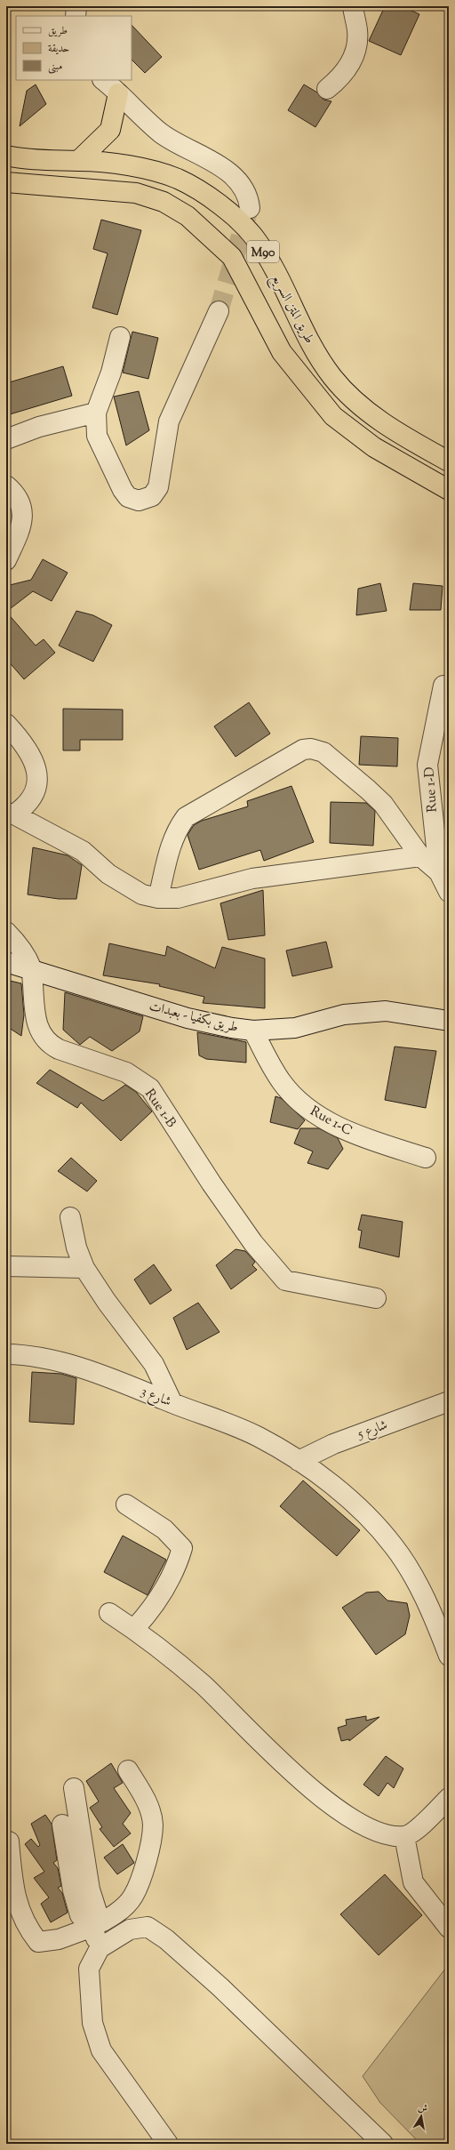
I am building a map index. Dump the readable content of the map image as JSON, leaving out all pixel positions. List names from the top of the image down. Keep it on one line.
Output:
{"streets":{"highway":["M90","طريق المتن السريع"],"street":["Rue 1-D","طريق بكفيا - بعبدات","Rue 1-B","Rue 1-C","شارع 3","شارع 5"]},"crossings":[["طريق بكفيا - بعبدات","Rue 1-B"],["طريق بكفيا - بعبدات","Rue 1-C"],["شارع 3","شارع 5"]],"legend":["طريق","حديقة","مبنى"],"north":"top"}
